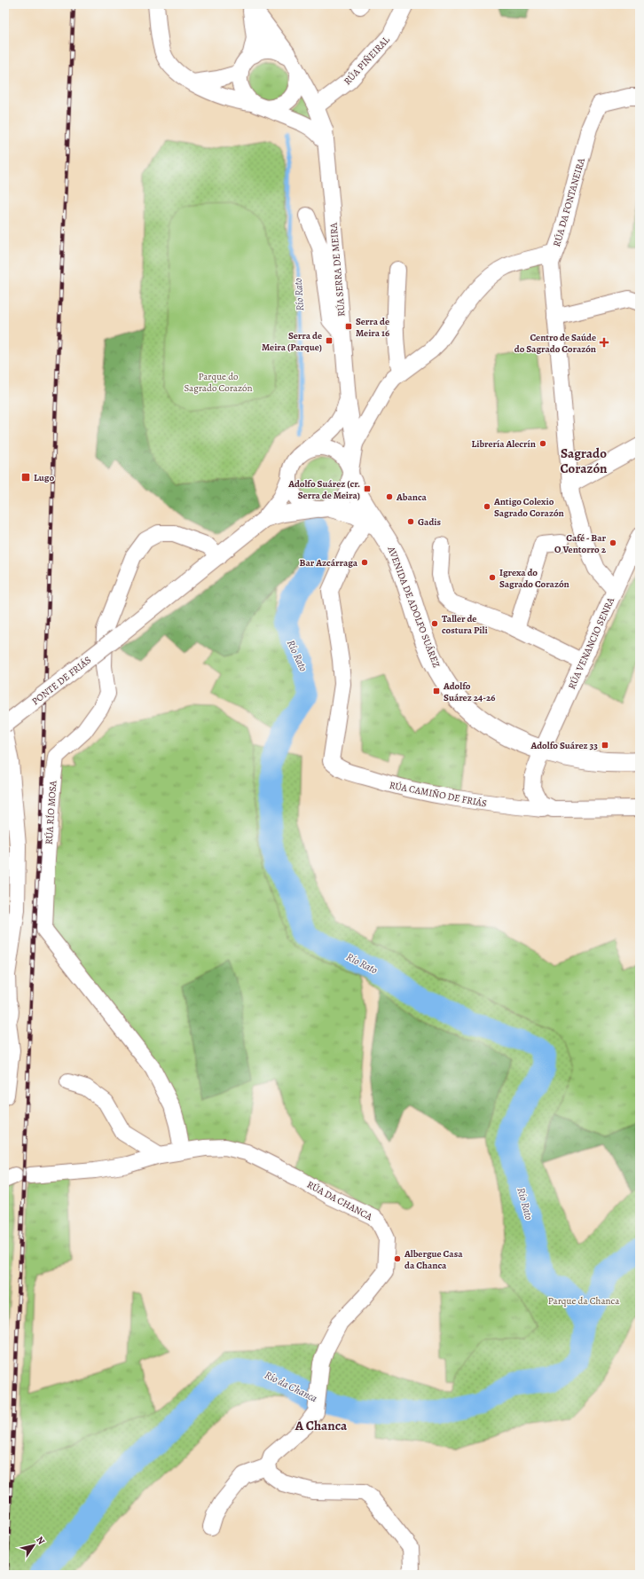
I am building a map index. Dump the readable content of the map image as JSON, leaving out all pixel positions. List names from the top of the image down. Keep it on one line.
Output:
{"streets":{"main road":["RÚA SERRA DE MEIRA","AVENIDA DE ADOLFO SUÁREZ"],"street":["RÚA PIÑEIRAL","RÚA DA FONTANEIRA","RÚA VENANCIO SENRA","PONTE DE FRIÁS","RÚA CAMIÑO DE FRIÁS","RÚA RÍO MOSA","RÚA DA CHANCA"]},"crossings":[["RÚA PIÑEIRAL","RÚA SERRA DE MEIRA"],["RÚA DA FONTANEIRA","RÚA SERRA DE MEIRA"],["RÚA SERRA DE MEIRA","AVENIDA DE ADOLFO SUÁREZ"],["AVENIDA DE ADOLFO SUÁREZ","RÚA VENANCIO SENRA"],["AVENIDA DE ADOLFO SUÁREZ","RÚA CAMIÑO DE FRIÁS"],["RÚA VENANCIO SENRA","RÚA CAMIÑO DE FRIÁS"],["PONTE DE FRIÁS","RÚA RÍO MOSA"],["RÚA RÍO MOSA","RÚA DA CHANCA"]],"districts":["Sagrado Corazón","A Chanca"],"water":["Río Rato","Río da Chanca"],"parks":["Parque do Sagrado Corazón","Parque da Chanca"],"places":{"transit":["Serra de Meira 16","Serra de Meira (Parque)","Lugo","Adolfo Suárez (cr. Serra de Meira)","Adolfo Suárez 24-26","Adolfo Suárez 33"],"health":["Centro de Saúde do Sagrado Corazón"],"other":["Librería Alecrín","Abanca","Antigo Colexio Sagrado Corazón","Gadis","Café - Bar O Ventorro 2","Bar Azcárraga","Igrexa do Sagrado Corazón","Taller de costura Pili","Albergue Casa da Chanca"]},"north":"top right"}
